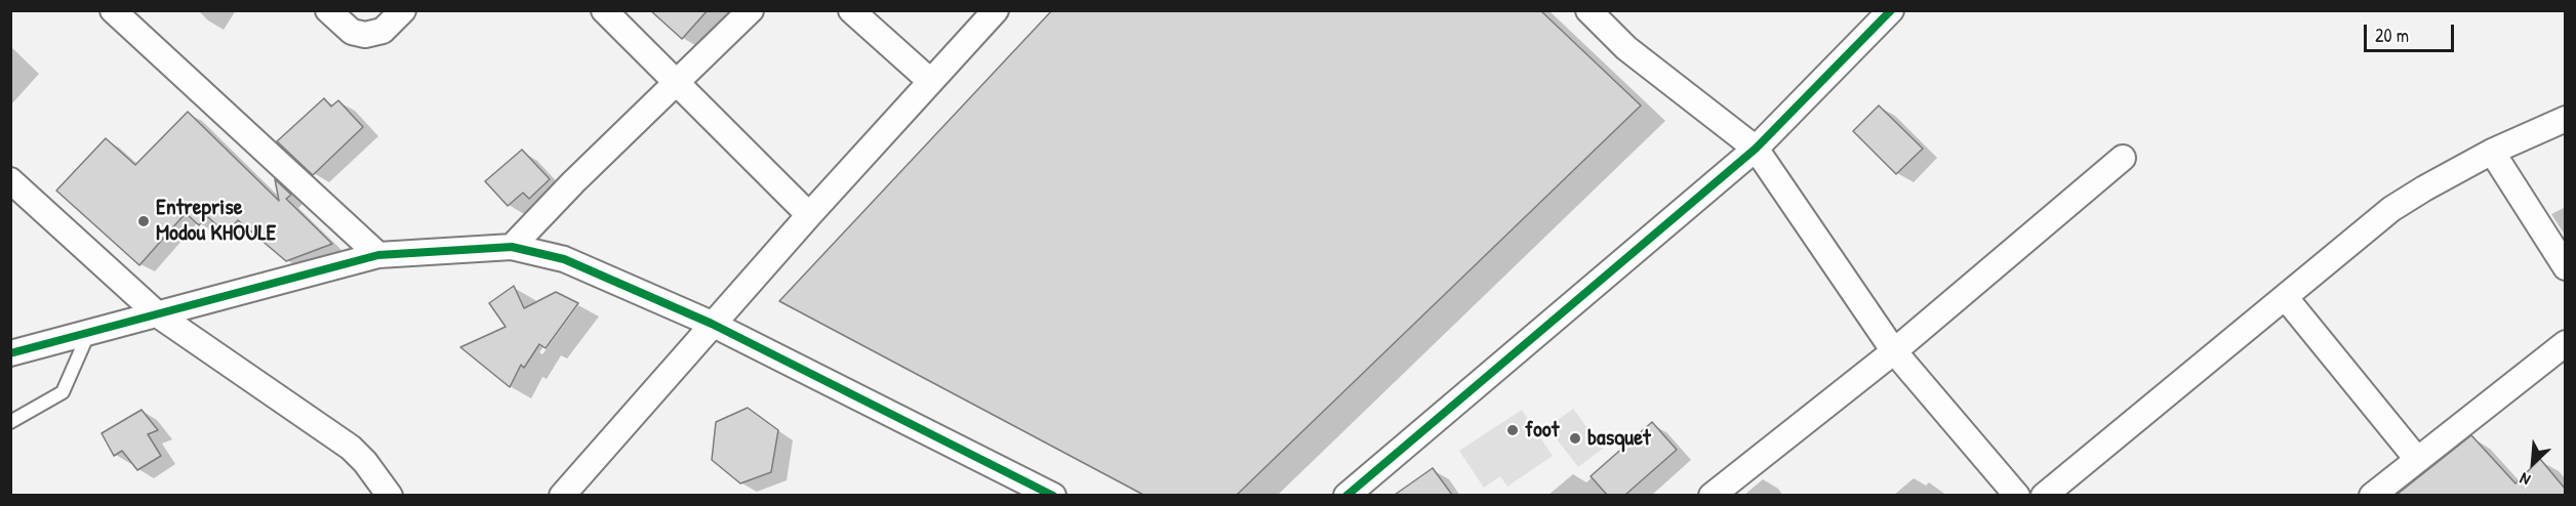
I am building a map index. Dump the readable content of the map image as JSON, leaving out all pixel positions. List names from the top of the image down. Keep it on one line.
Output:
{"places":["Entreprise Modou KHOULE","foot","basquet"],"scale_bar":"20 m","north":"bottom left"}
